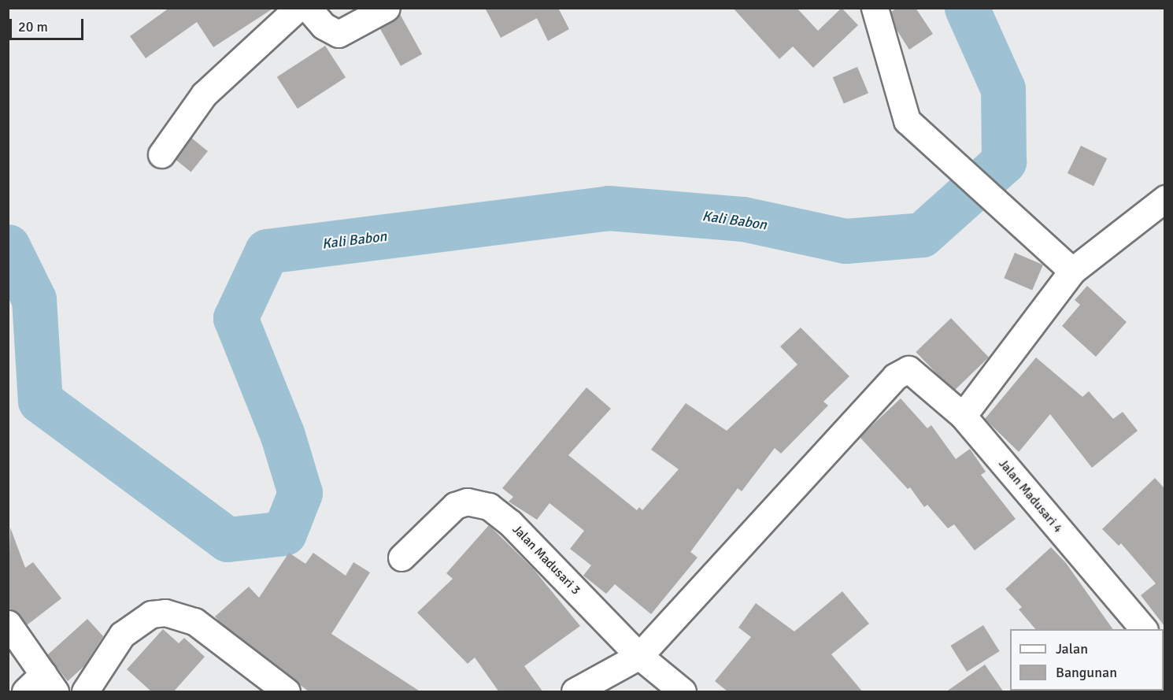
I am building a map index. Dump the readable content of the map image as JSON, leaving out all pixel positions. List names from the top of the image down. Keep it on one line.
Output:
{"streets":{"street":["Jalan Madusari 4","Jalan Madusari 3"]},"crossings":[["Jalan Madusari 4","Jalan Madusari 3"]],"water":["Kali Babon"],"legend":["Jalan","Bangunan"],"scale_bar":"20 m"}
